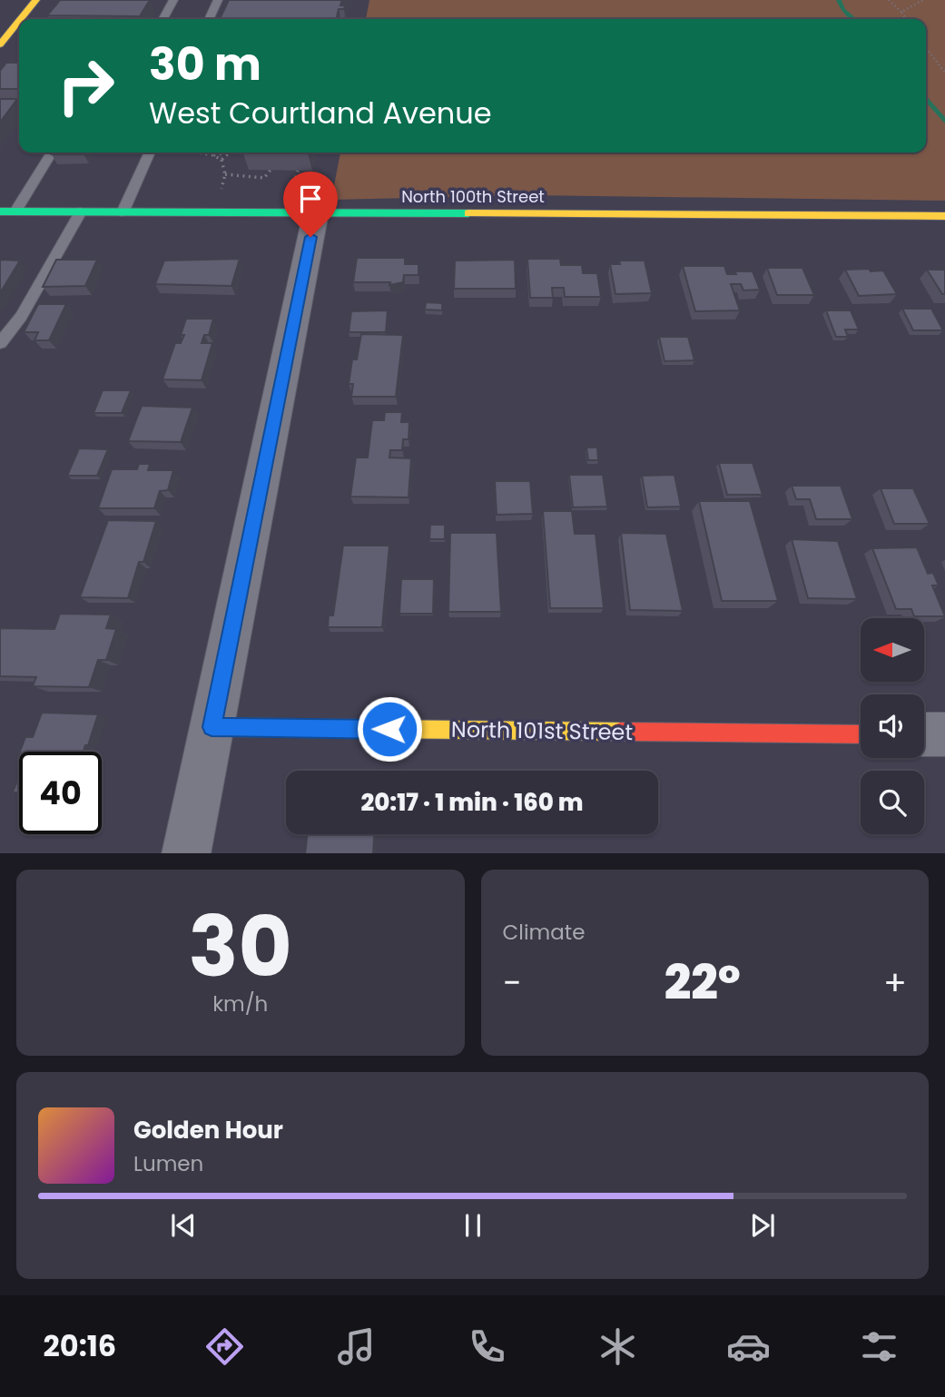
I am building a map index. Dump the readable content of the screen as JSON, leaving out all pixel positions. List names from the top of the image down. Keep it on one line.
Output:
{"streets":{"street":["North 100th Street","North 101st Street"]},"north":"left","page":{"turn":["30 m","West Courtland Avenue"],"limit":"40","trip":"20:17 · 1 min · 160 m","tile":[["30","km/h"],"Climate"],"heat":["−","22°","+"],"song":["Golden Hour","Lumen"],"tabs":"20:16"}}
